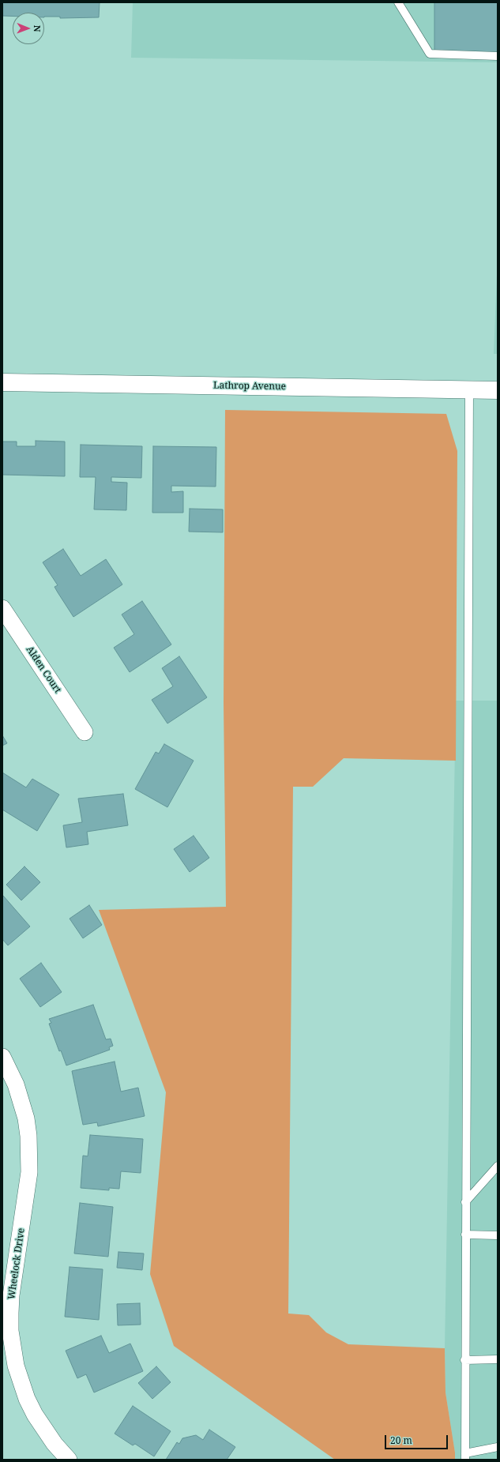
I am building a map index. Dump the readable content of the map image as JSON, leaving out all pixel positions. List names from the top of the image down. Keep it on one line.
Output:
{"streets":{"street":["Lathrop Avenue","Alden Court","Wheelock Drive"]},"scale_bar":"20 m","north":"right"}
